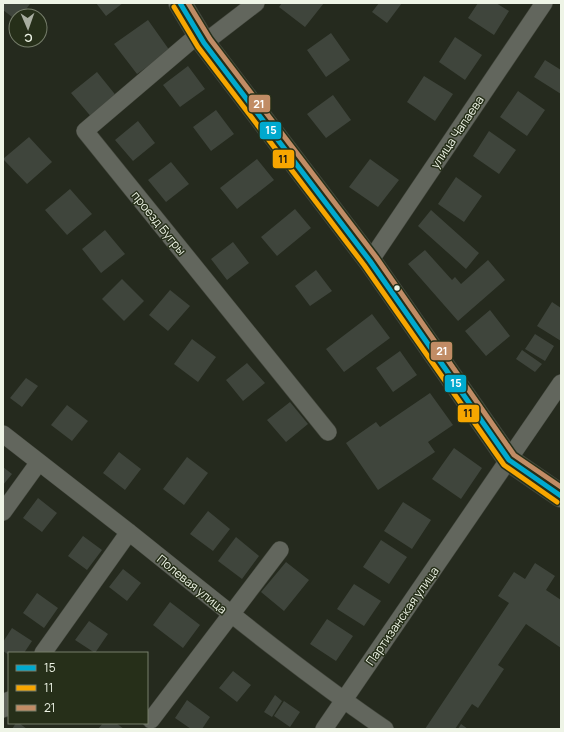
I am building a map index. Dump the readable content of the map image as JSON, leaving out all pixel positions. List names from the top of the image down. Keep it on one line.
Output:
{"streets":{"street":["улица Чапаева","проезд Бугры","Полевая улица","Партизанская улица"]},"crossings":[["Полевая улица","Партизанская улица"]],"lines":["transit line 15","transit line 21","transit line 11"],"legend":["15","11","21"],"north":"bottom"}
